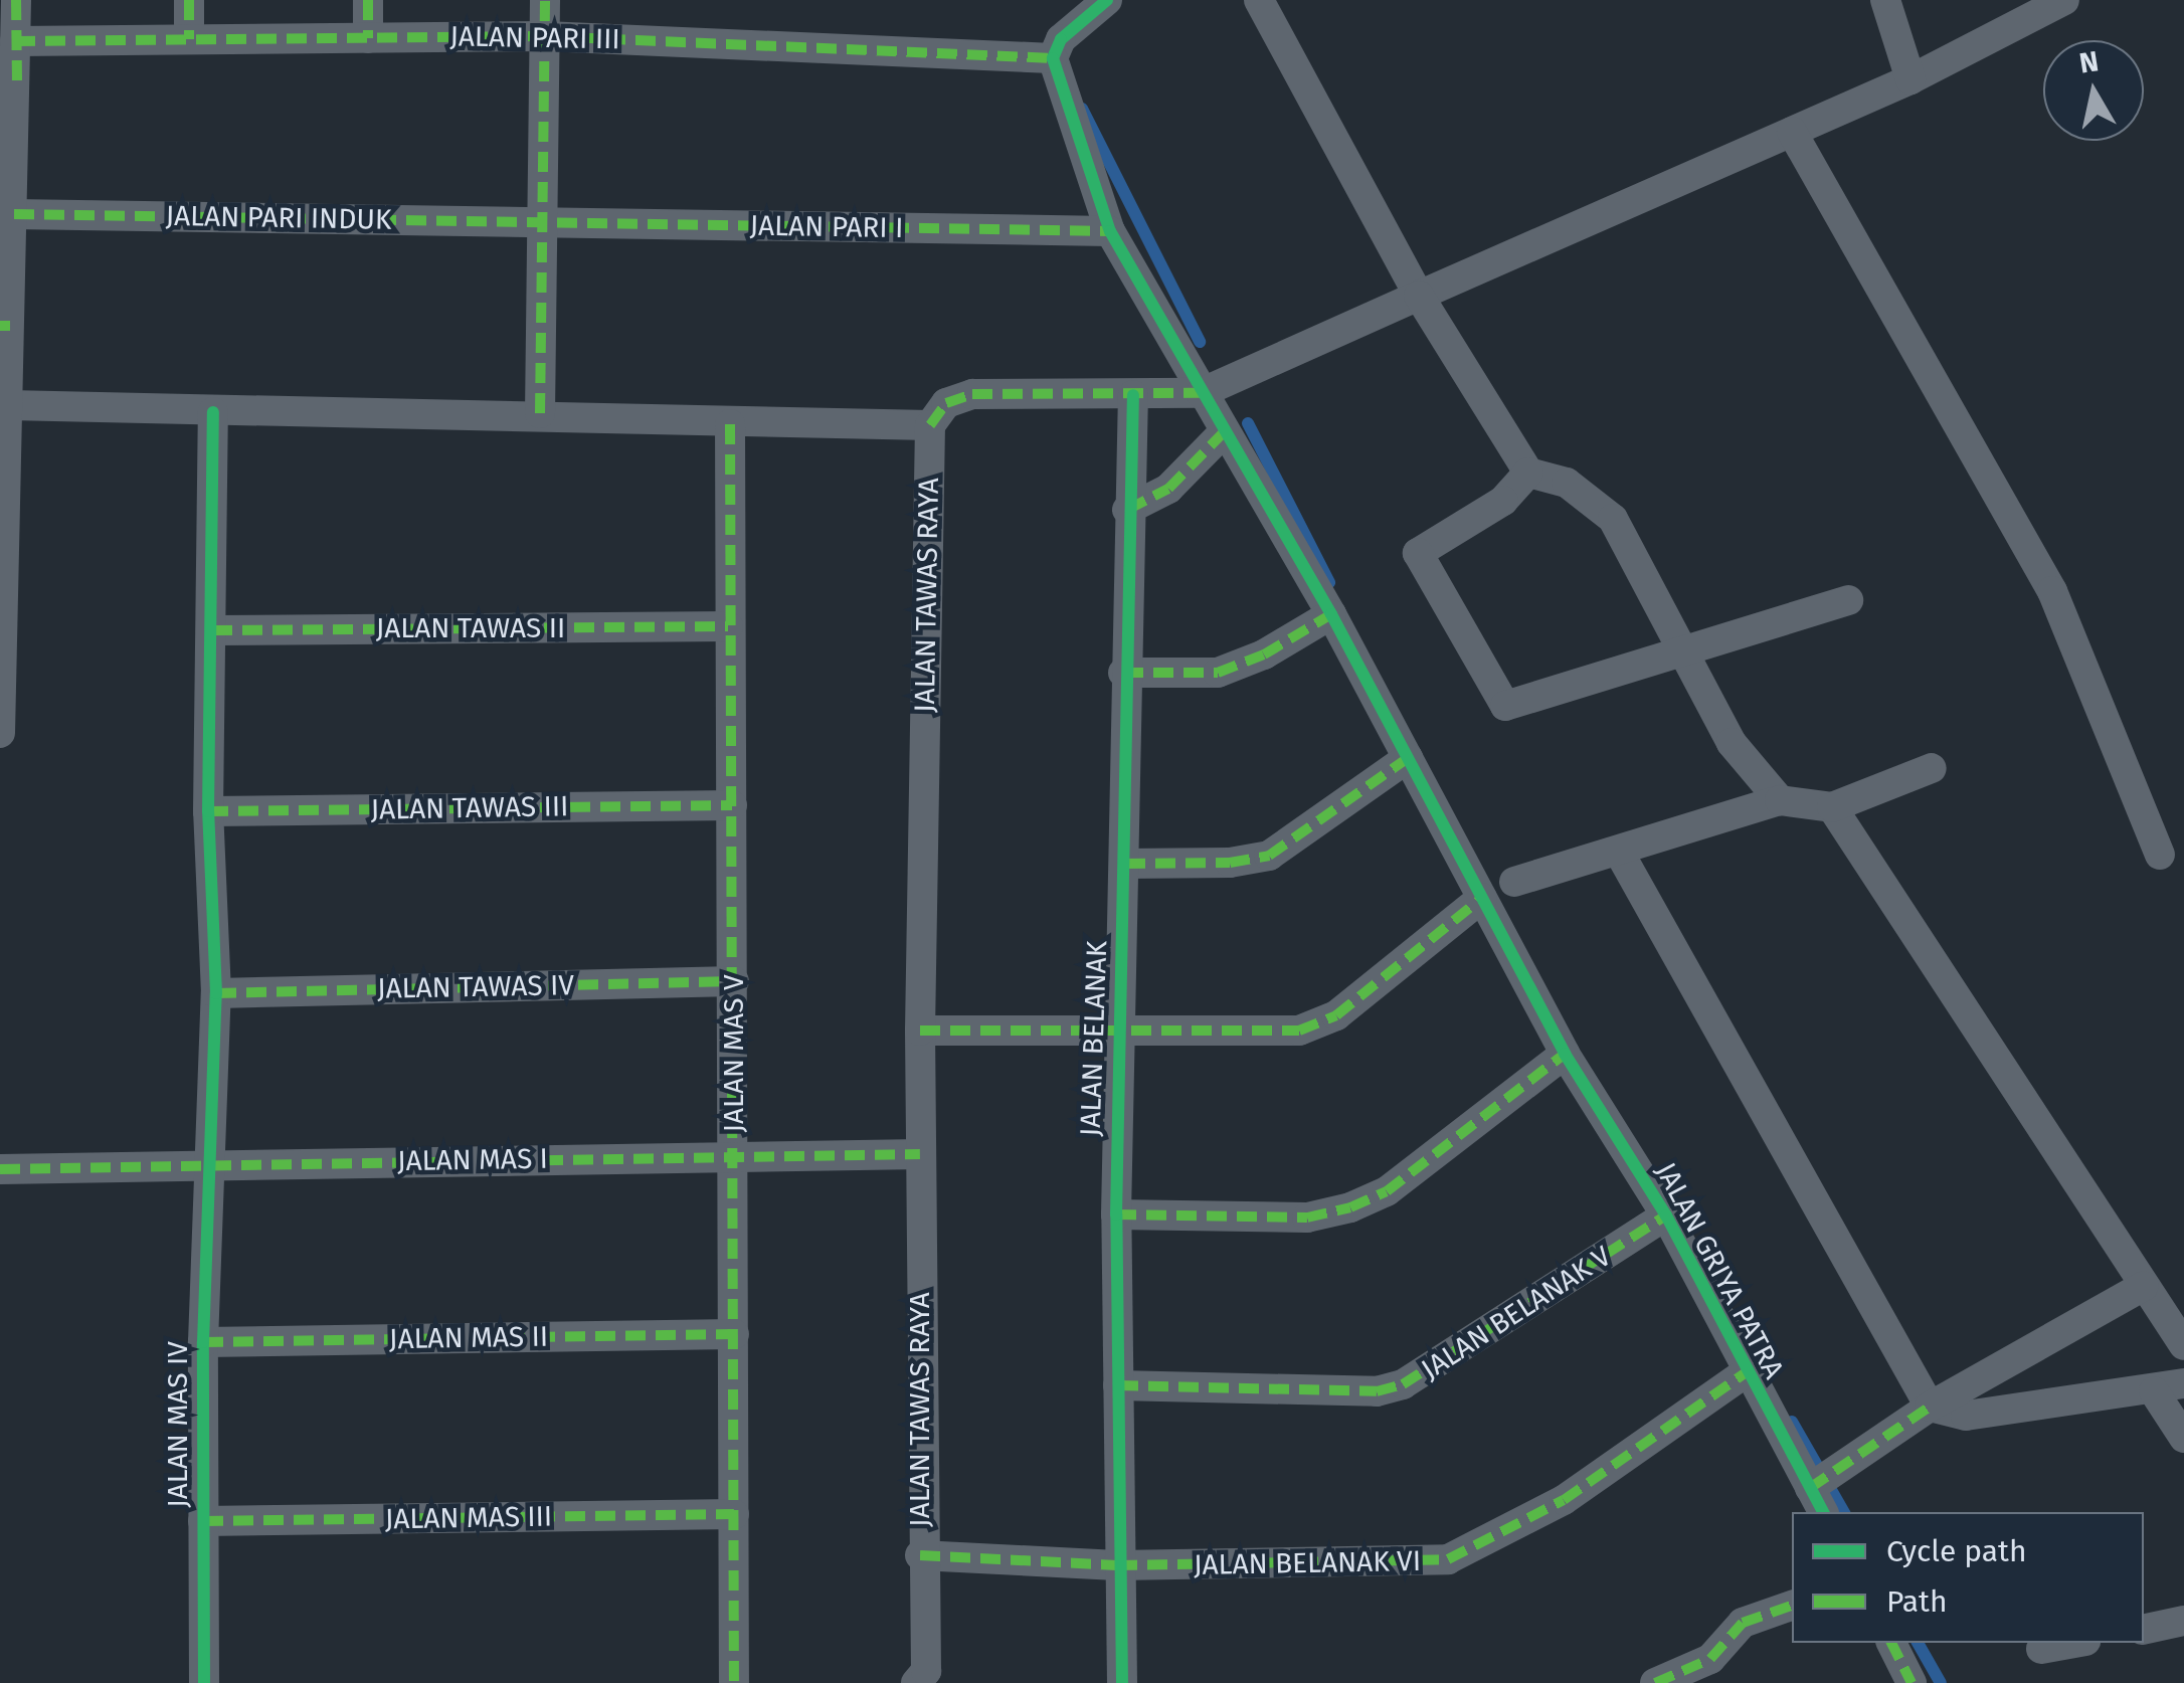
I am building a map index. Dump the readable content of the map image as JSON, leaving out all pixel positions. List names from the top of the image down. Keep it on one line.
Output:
{"streets":{"street":["JALAN PARI III","JALAN PARI INDUK","JALAN PARI I","JALAN TAWAS RAYA","JALAN TAWAS II","JALAN TAWAS III","JALAN TAWAS IV","JALAN BELANAK","JALAN MAS V","JALAN MAS I","JALAN GRIYA PATRA","JALAN BELANAK V","JALAN MAS II","JALAN MAS IV","JALAN MAS III","JALAN BELANAK VI"]},"crossings":[["JALAN PARI III","JALAN GRIYA PATRA"],["JALAN PARI INDUK","JALAN PARI I"],["JALAN PARI I","JALAN GRIYA PATRA"],["JALAN TAWAS RAYA","JALAN MAS I"],["JALAN TAWAS RAYA","JALAN BELANAK VI"],["JALAN TAWAS II","JALAN MAS V"],["JALAN TAWAS II","JALAN MAS IV"],["JALAN TAWAS III","JALAN MAS V"],["JALAN TAWAS III","JALAN MAS IV"],["JALAN TAWAS IV","JALAN MAS V"],["JALAN TAWAS IV","JALAN MAS IV"],["JALAN BELANAK","JALAN BELANAK V"],["JALAN BELANAK","JALAN BELANAK VI"],["JALAN MAS V","JALAN MAS I"],["JALAN MAS V","JALAN MAS II"],["JALAN MAS V","JALAN MAS III"],["JALAN MAS I","JALAN MAS IV"],["JALAN GRIYA PATRA","JALAN BELANAK V"],["JALAN GRIYA PATRA","JALAN BELANAK VI"],["JALAN MAS II","JALAN MAS IV"],["JALAN MAS IV","JALAN MAS III"]],"legend":["Cycle path","Path"],"north":"top"}
